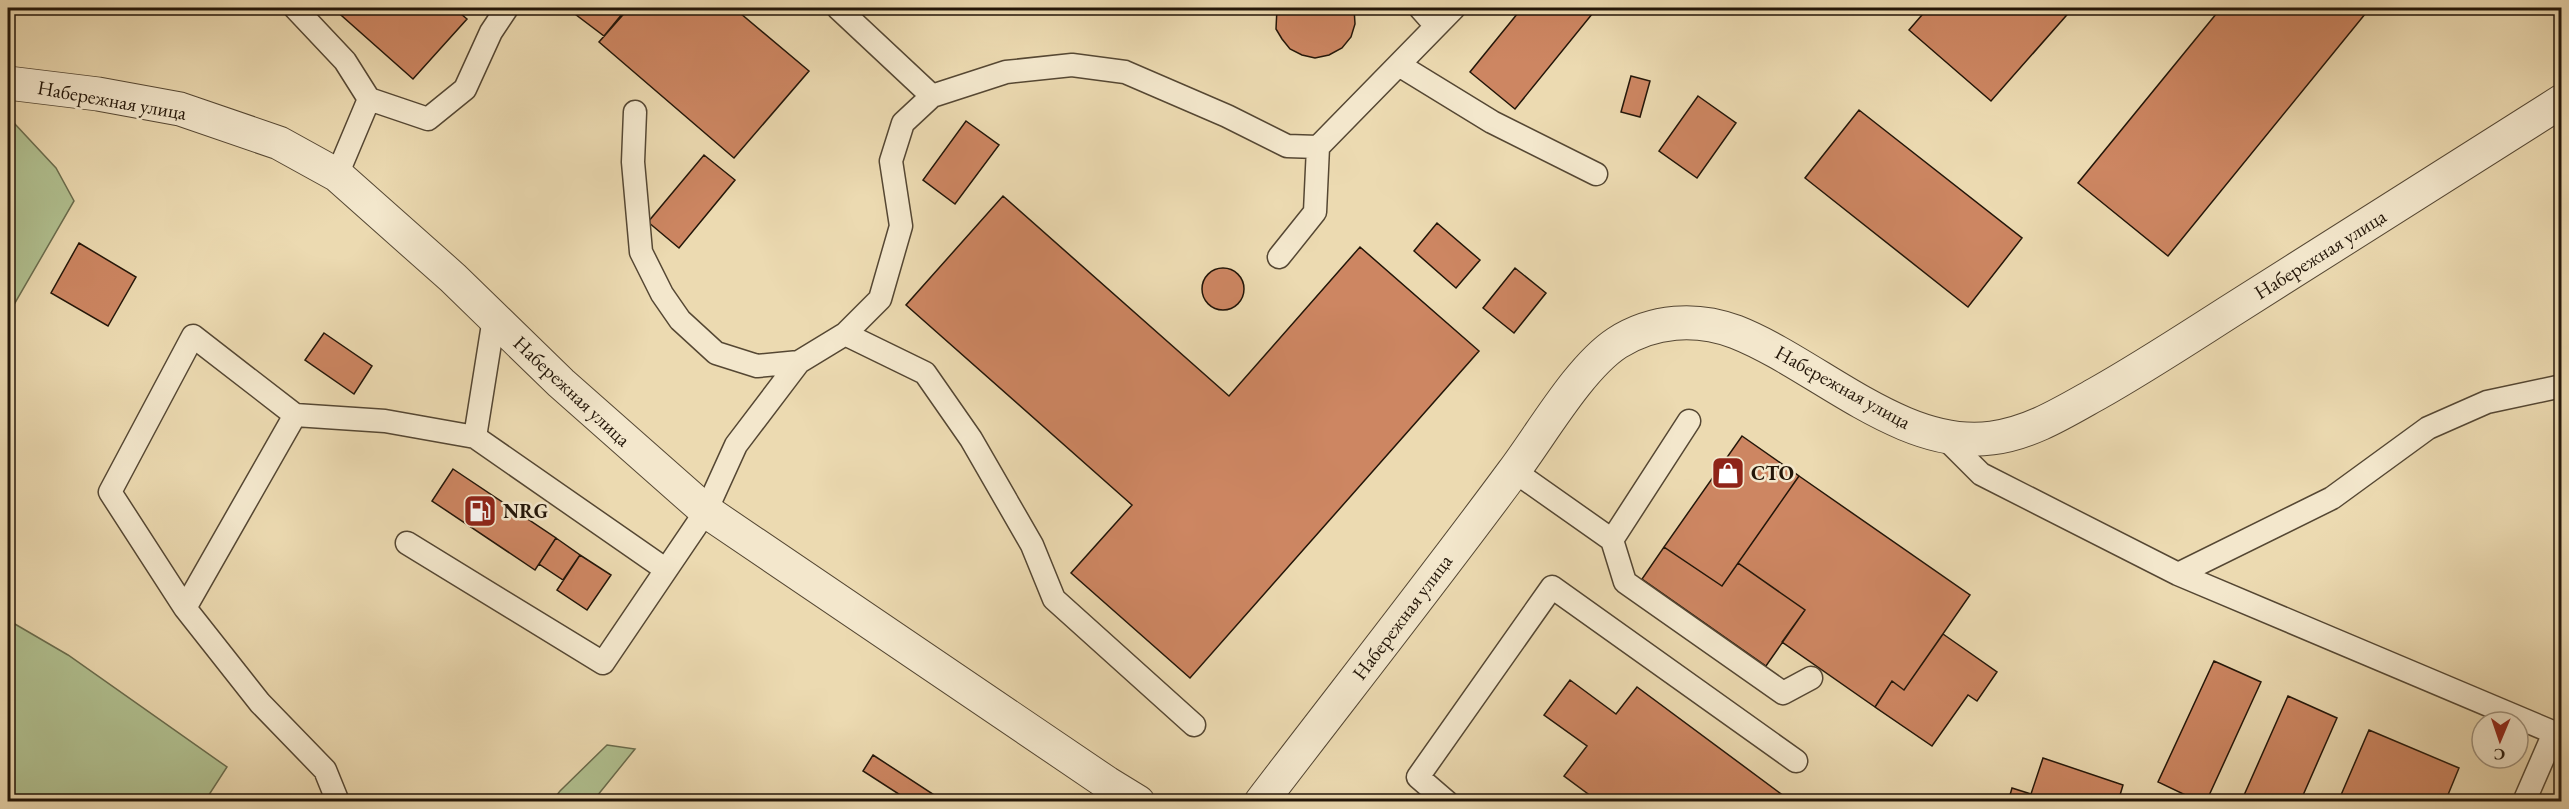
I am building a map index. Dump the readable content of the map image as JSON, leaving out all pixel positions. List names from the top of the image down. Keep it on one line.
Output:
{"streets":{"street":["Набережная улица"]},"places":{"shop":["СТО"],"fuel station":["NRG"]},"north":"bottom"}
